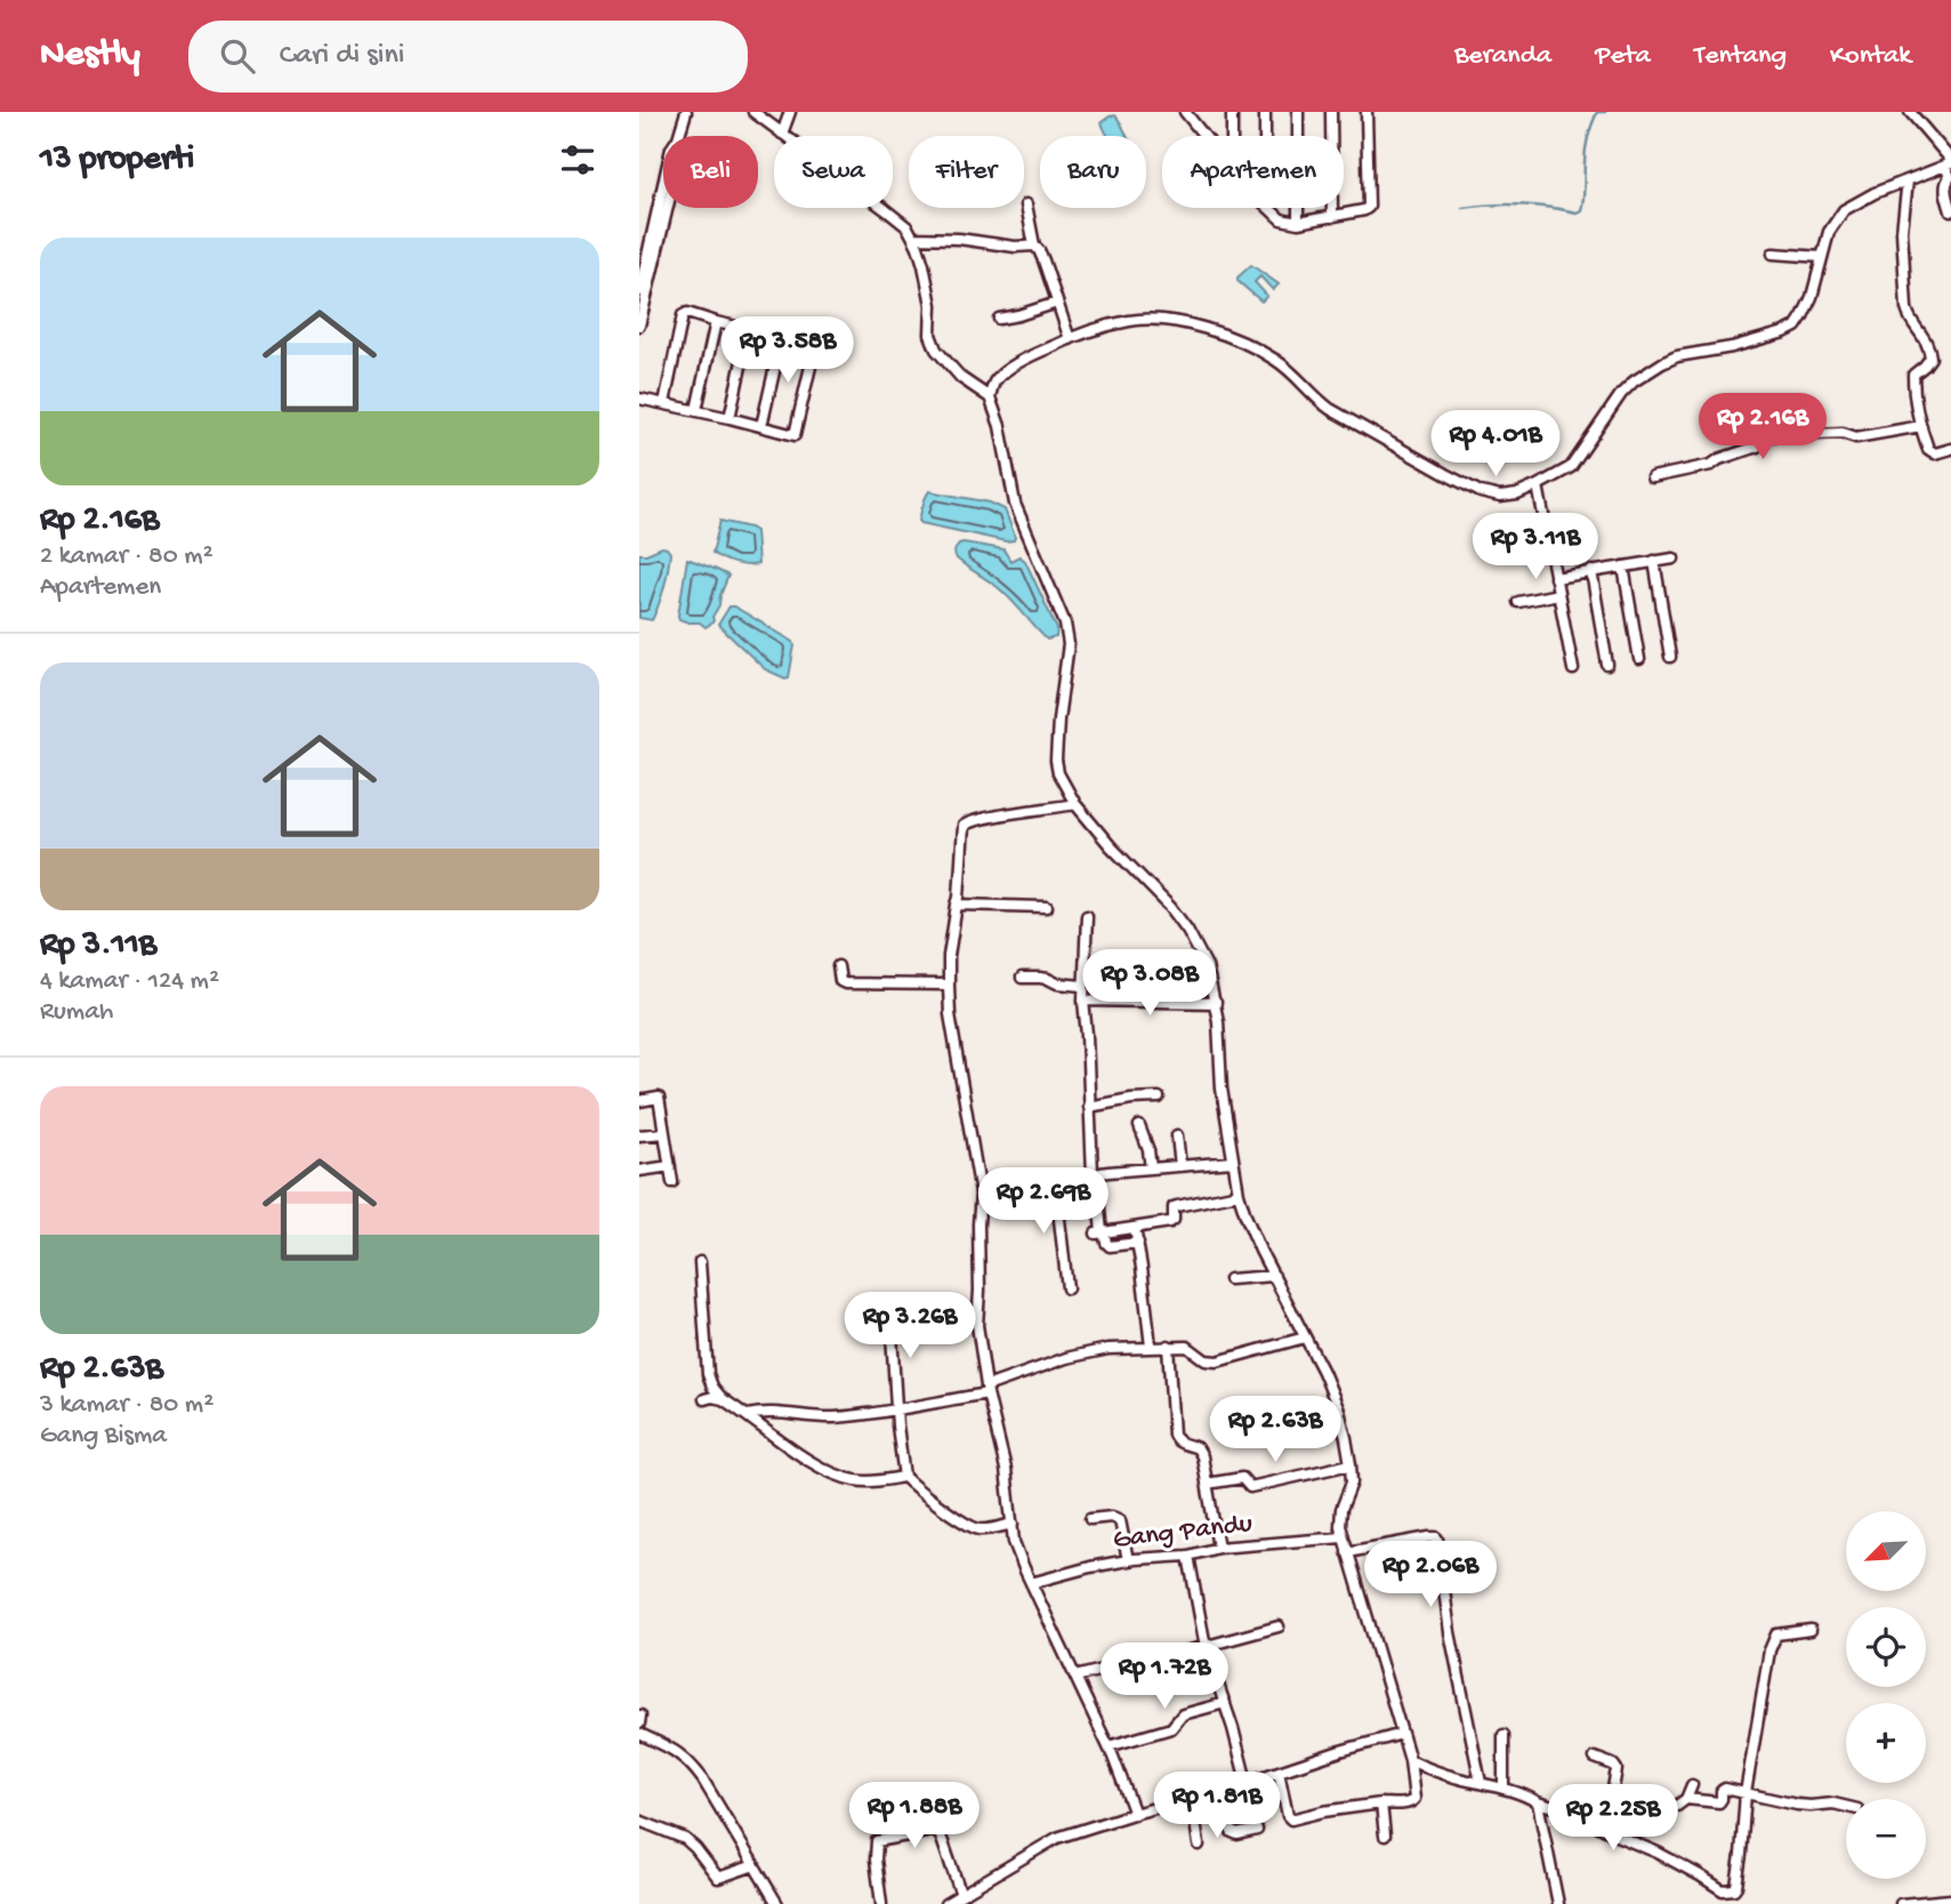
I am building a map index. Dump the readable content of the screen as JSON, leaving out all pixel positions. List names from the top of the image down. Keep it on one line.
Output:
{"streets":{"street":["Gang Pandu"]},"north":"bottom left","page":{"header":"Nestly","search":"Cari di sini","nav":["Beranda","Peta","Tentang","Kontak"],"heading":"13 properti","chip":["Beli","Sewa","Filter","Baru","Apartemen"],"list":[{"name":"Rp 2.16B","note":"2 kamar · 80 m² · Apartemen"},{"name":"Rp 3.11B","note":"4 kamar · 124 m² · Rumah"},{"name":"Rp 2.63B","note":"3 kamar · 80 m² · Gang Bisma"}],"price":["Rp 3.58B","Rp 2.16B","Rp 4.01B","Rp 3.11B","Rp 3.08B","Rp 2.69B","Rp 3.26B","Rp 2.63B","Rp 2.06B","Rp 1.72B","Rp 1.81B","Rp 1.88B","Rp 2.25B"],"map_buttons":["+","−"]}}
